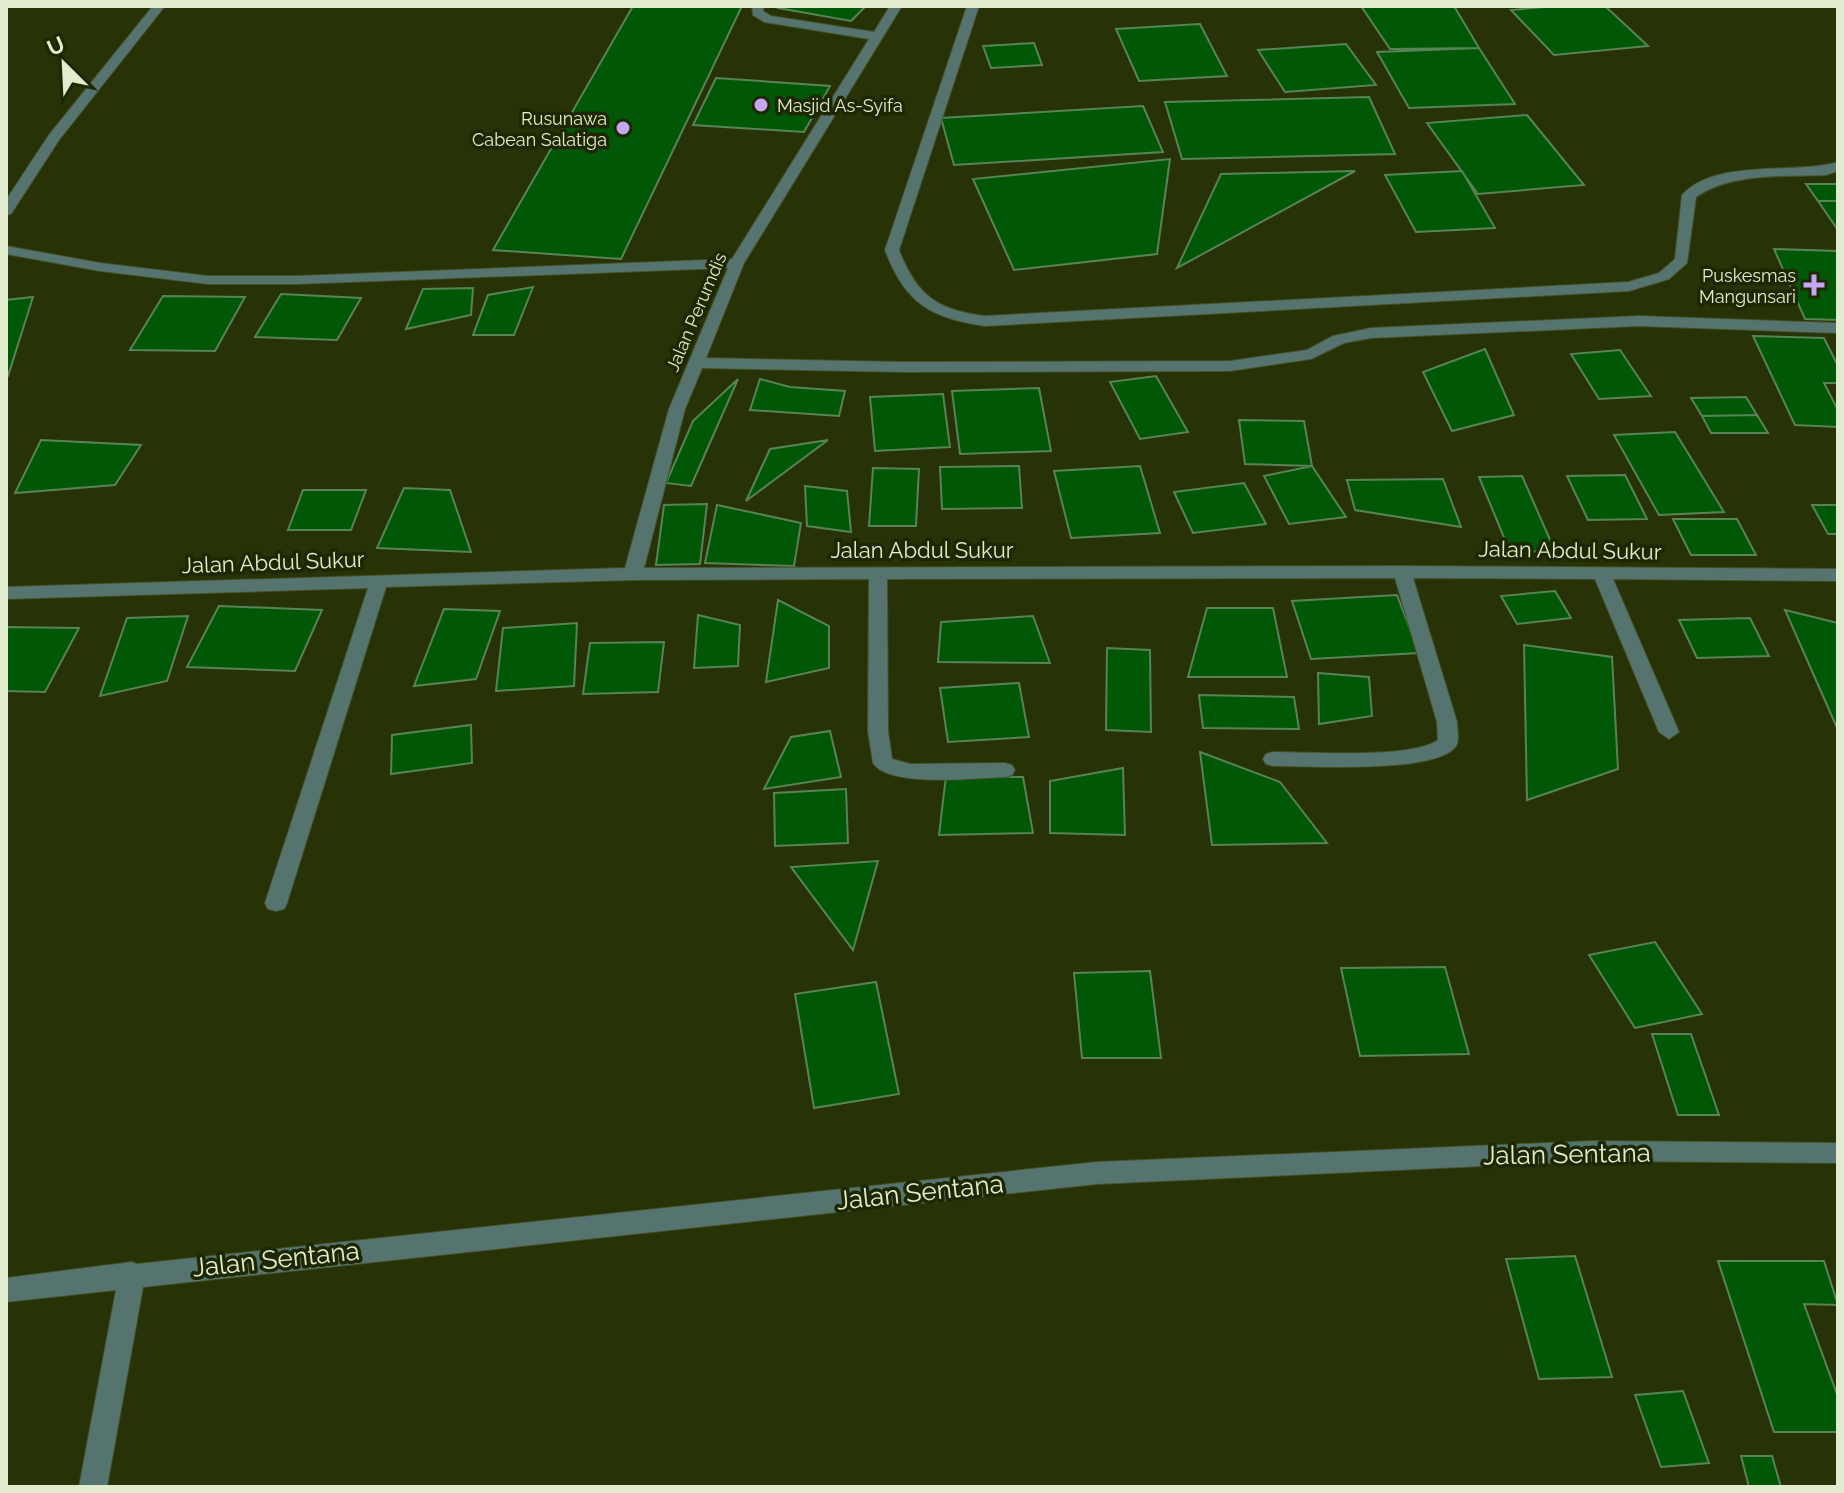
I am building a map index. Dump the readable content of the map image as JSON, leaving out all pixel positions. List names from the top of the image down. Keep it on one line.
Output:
{"streets":{"street":["Jalan Perumdis","Jalan Abdul Sukur","Jalan Sentana"]},"crossings":[["Jalan Perumdis","Jalan Abdul Sukur"]],"places":{"other":["Masjid As-Syifa","Rusunawa Cabean Salatiga"],"health":["Puskesmas Mangunsari"]},"north":"top left"}
